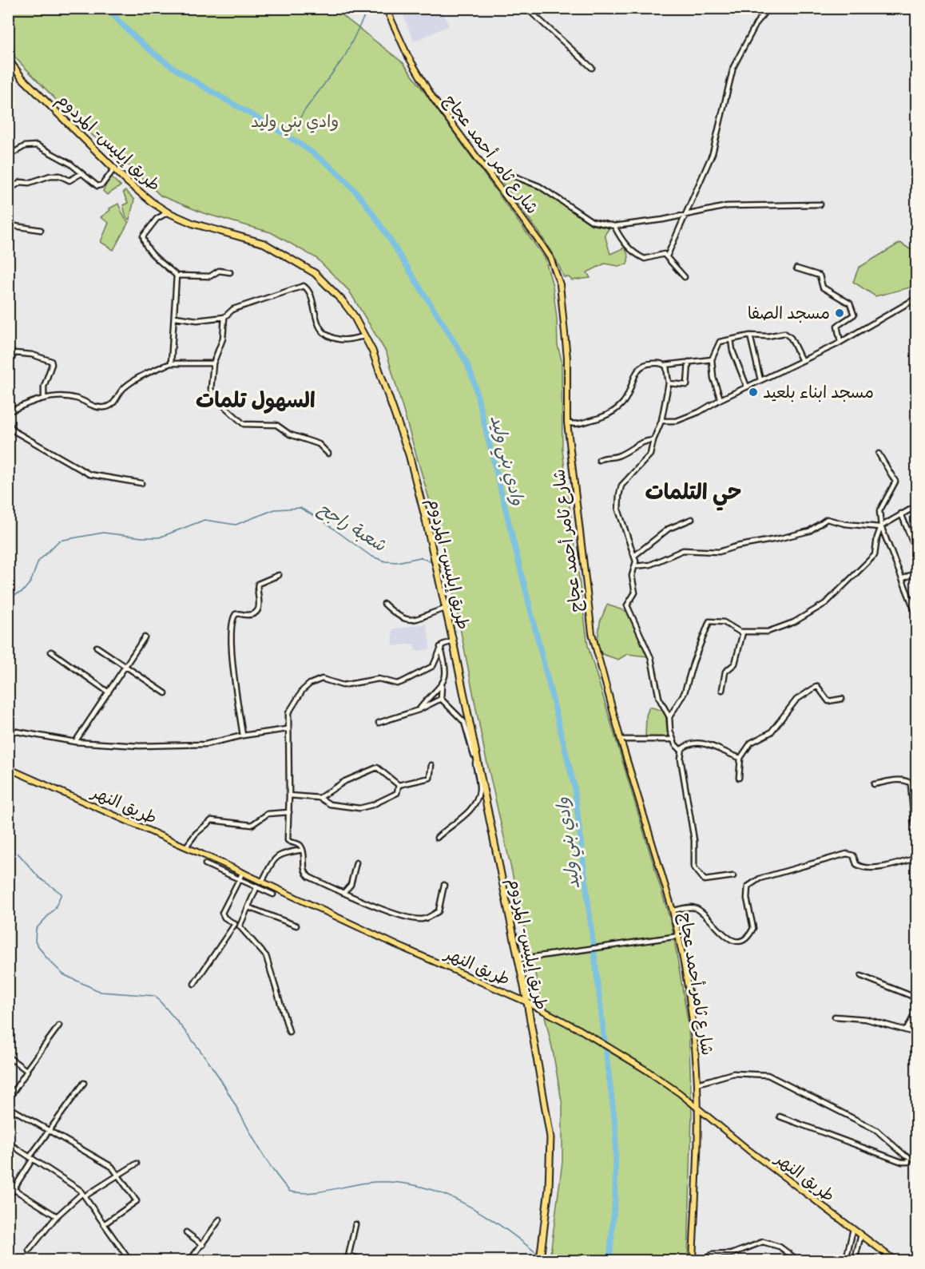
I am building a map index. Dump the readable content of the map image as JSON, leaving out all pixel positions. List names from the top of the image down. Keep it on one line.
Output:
{"streets":{"highway":["طريق إيليس- المردوم"],"main road":["شارع ثامر أحمد عجاج","طريق النهر"]},"crossings":[["طريق إيليس- المردوم","طريق النهر"],["شارع ثامر أحمد عجاج","طريق النهر"]],"districts":["السهول تلمات","حي التلمات"],"water":["وادي بني وليد","شعبة راجح"],"parks":["وادي بني وليد"],"places":["مسجد الصفا","مسجد ابناء بلعيد"]}
